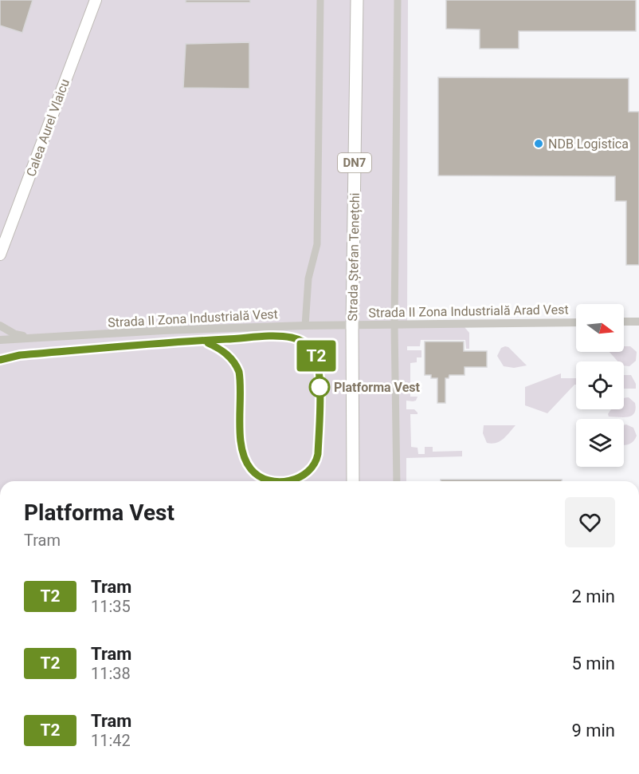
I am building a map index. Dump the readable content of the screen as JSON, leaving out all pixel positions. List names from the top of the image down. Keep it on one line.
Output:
{"streets":{"highway":["DN7","Strada Ștefan Tenețchi"],"main road":["Calea Aurel Vlaicu"],"street":["Strada II Zona Industrială Arad Vest","Strada II Zona Industrială Vest"]},"crossings":[["Strada Ștefan Tenețchi","Strada II Zona Industrială Arad Vest"],["Strada Ștefan Tenețchi","Strada II Zona Industrială Vest"],["Strada II Zona Industrială Arad Vest","Strada II Zona Industrială Vest"]],"places":["NDB Logistica","Platforma Vest"],"lines":["tram line T2"],"north":"right","page":{"on_map":"T2","heading":["Platforma Vest","Tram"],"list":[{"mark":"T2","name":"Tram","note":"11:35","value":"2 min"},{"mark":"T2","name":"Tram","note":"11:38","value":"5 min"},{"mark":"T2","name":"Tram","note":"11:42","value":"9 min"}]}}
